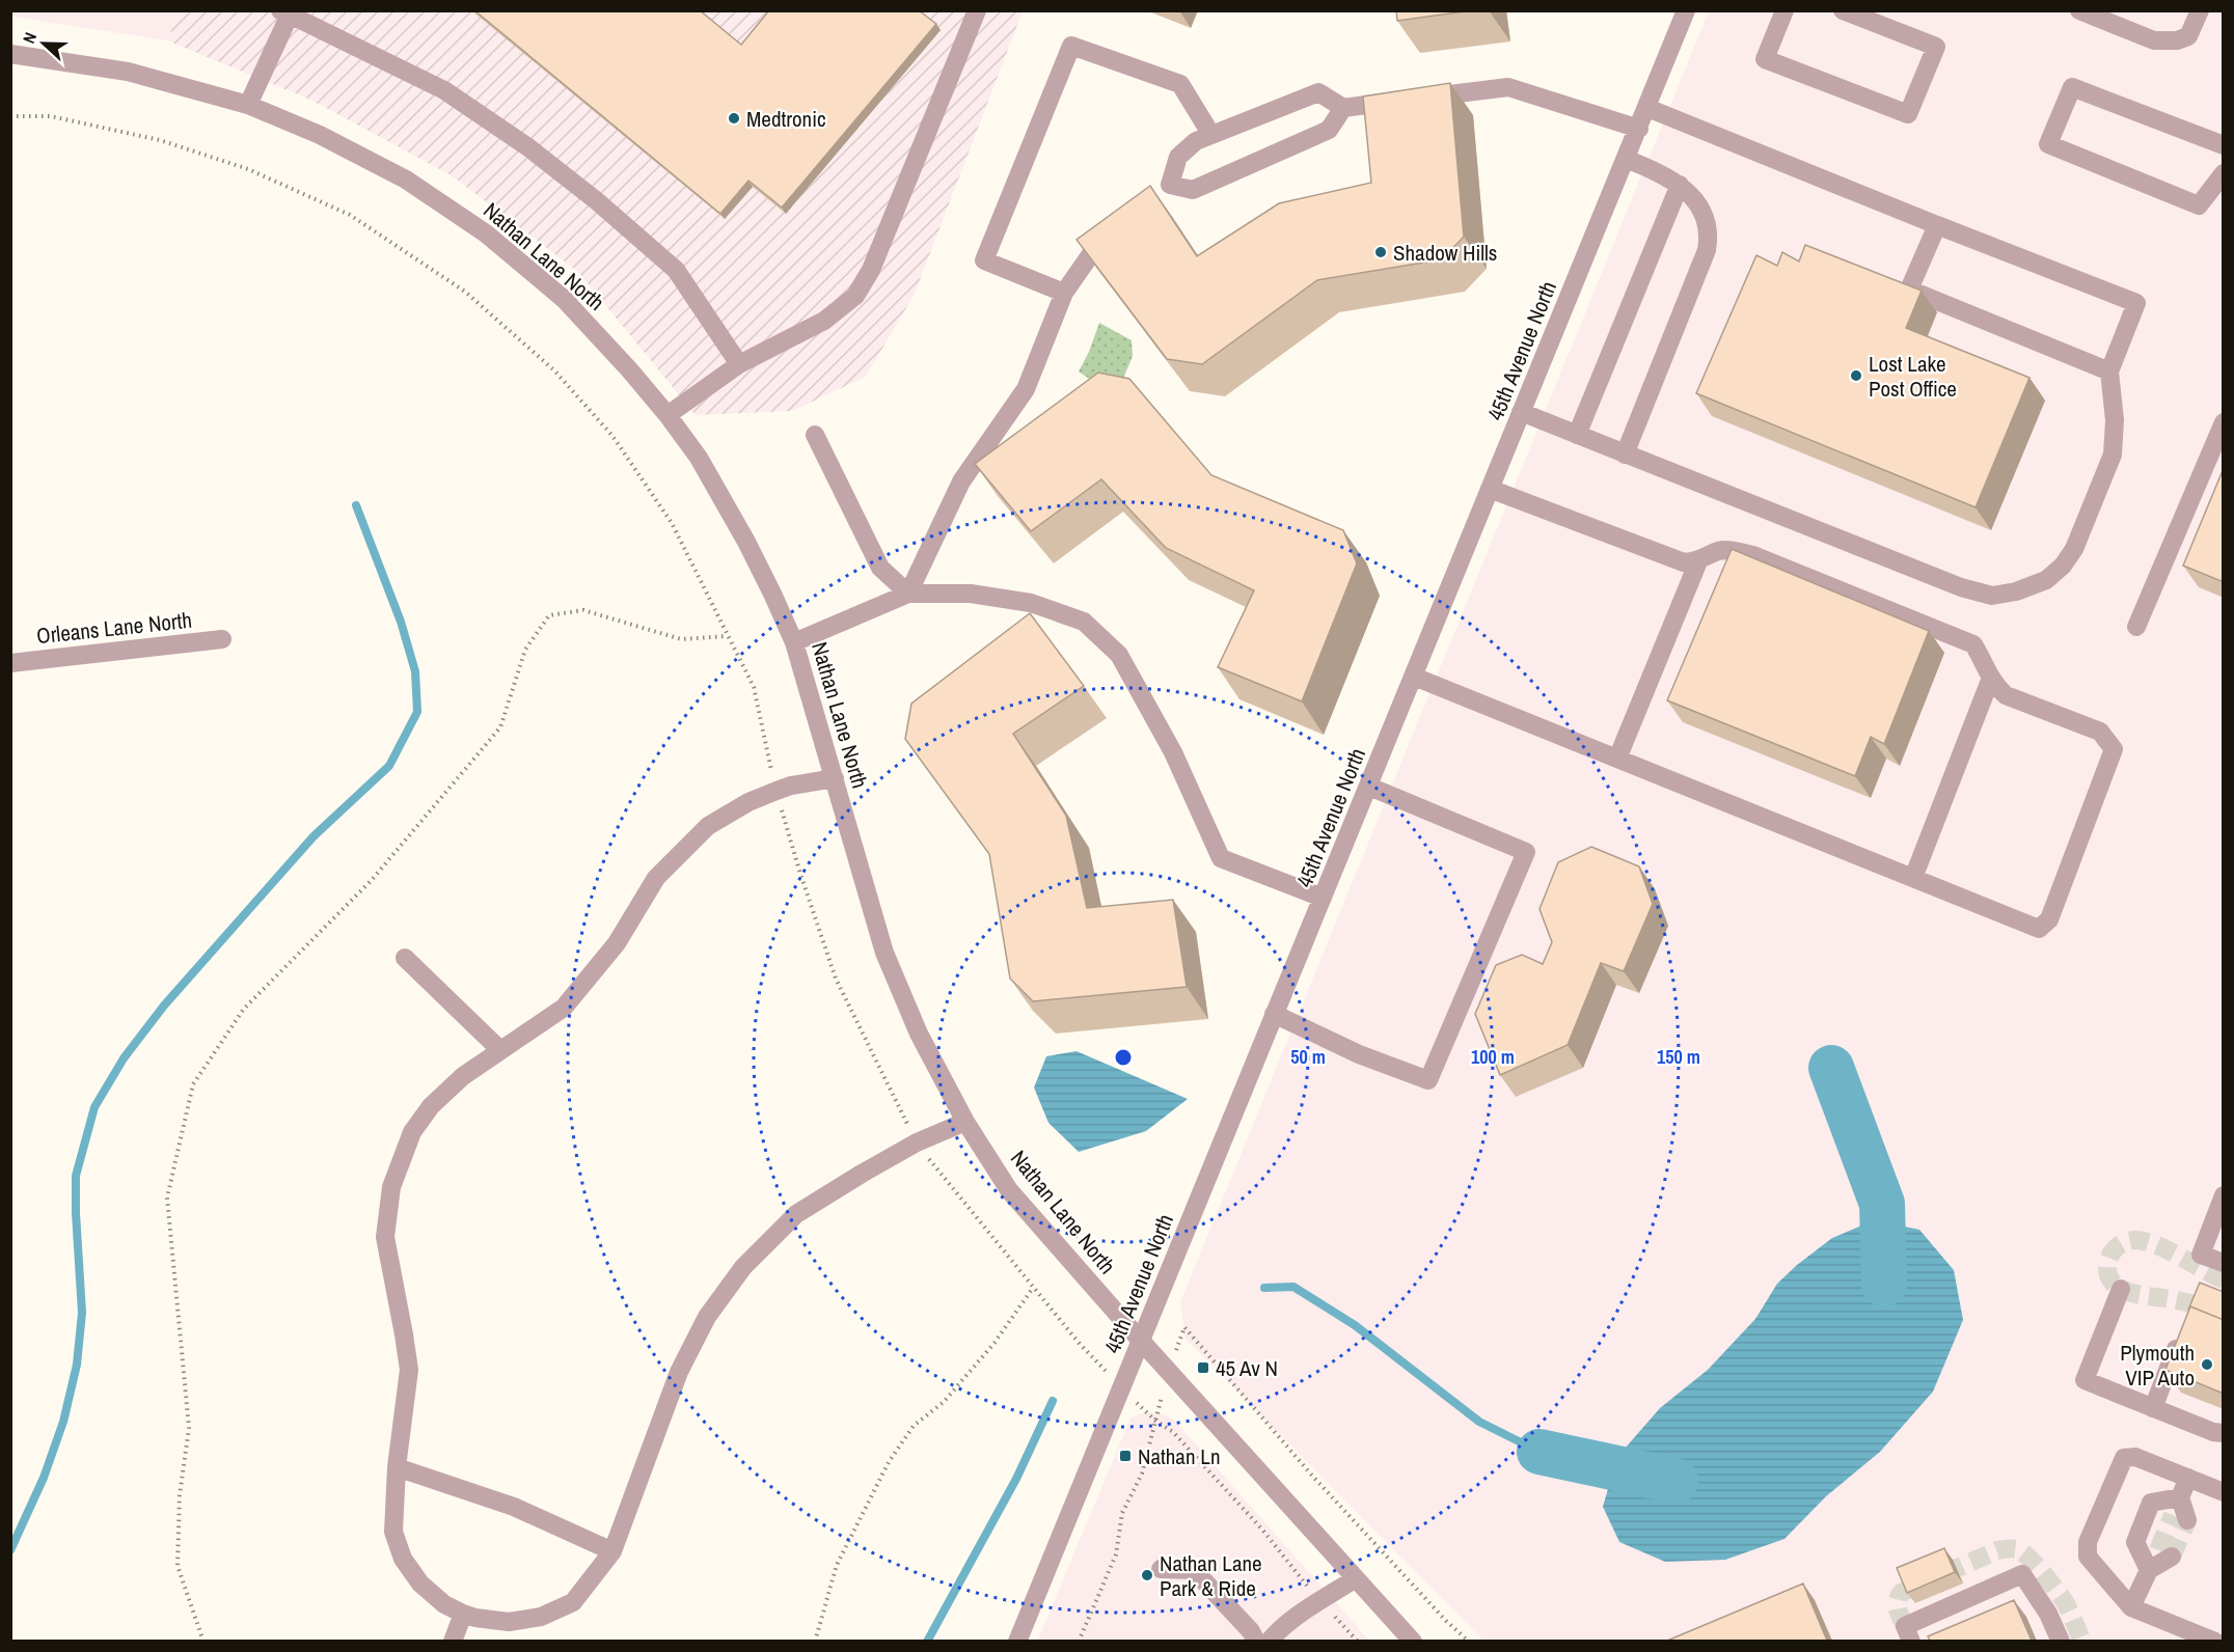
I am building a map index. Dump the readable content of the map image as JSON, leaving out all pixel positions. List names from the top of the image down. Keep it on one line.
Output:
{"streets":{"street":["Nathan Lane North","45th Avenue North","Orleans Lane North"]},"crossings":[["Nathan Lane North","45th Avenue North"]],"places":{"other":["Medtronic","Shadow Hills","Lost Lake Post Office","Plymouth VIP Auto","Nathan Lane Park & Ride"],"transit":["45 Av N","Nathan Ln"]},"north":"left","rings":["50 m","100 m","150 m"]}
